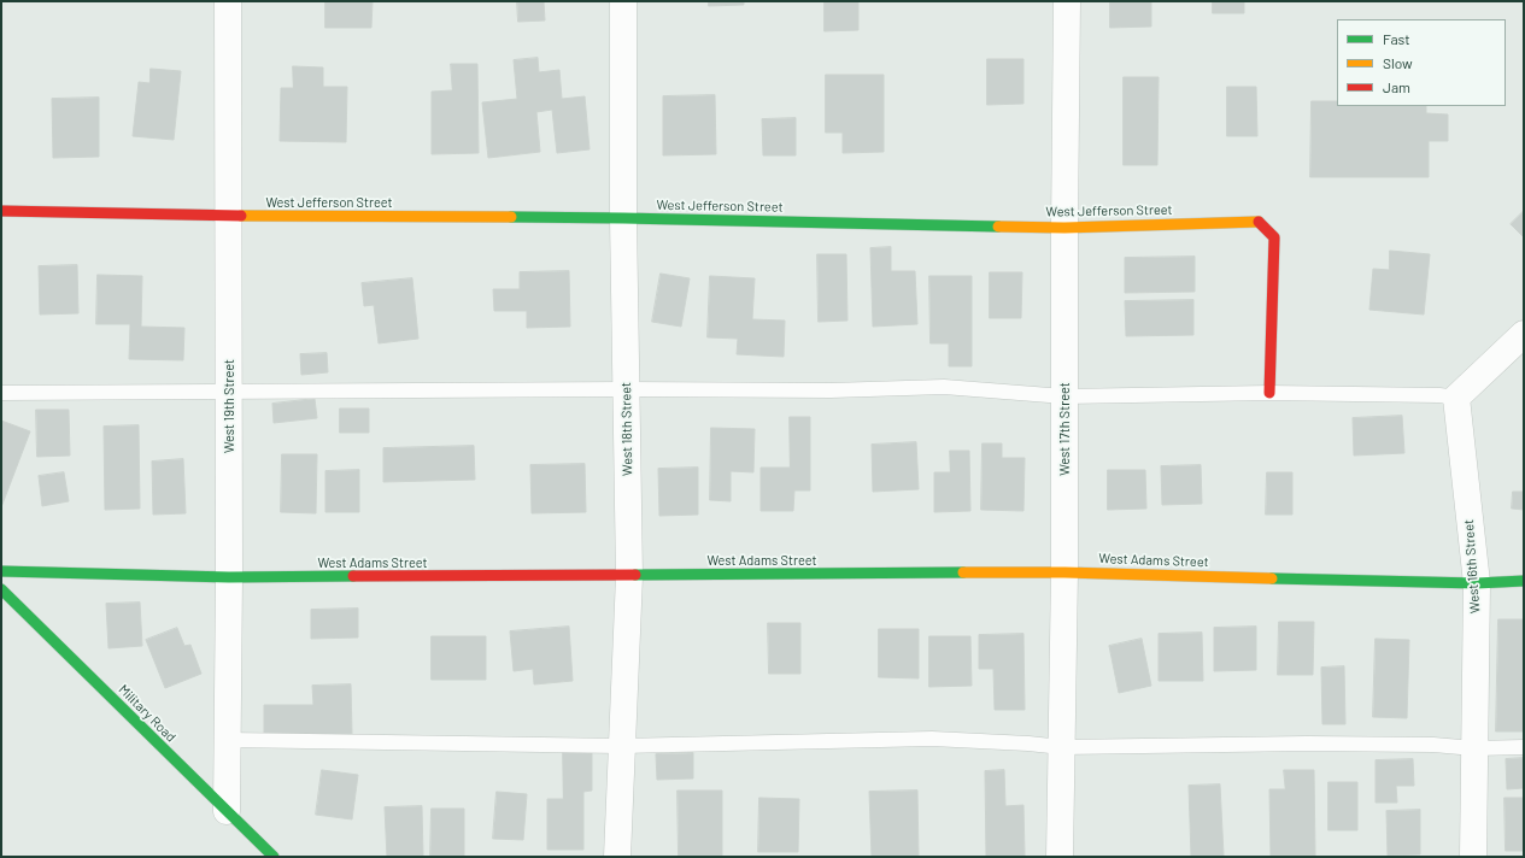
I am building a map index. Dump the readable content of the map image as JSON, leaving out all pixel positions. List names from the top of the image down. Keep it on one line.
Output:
{"streets":{"street":["West Jefferson Street","West 19th Street","West 18th Street","West 17th Street","West Adams Street","West 16th Street","Military Road"]},"crossings":[["West Jefferson Street","West 19th Street"],["West Jefferson Street","West 18th Street"],["West Jefferson Street","West 17th Street"],["West 19th Street","West Adams Street"],["West 19th Street","Military Road"],["West 18th Street","West Adams Street"],["West 17th Street","West Adams Street"],["West Adams Street","West 16th Street"]],"legend":["Fast","Slow","Jam"]}
